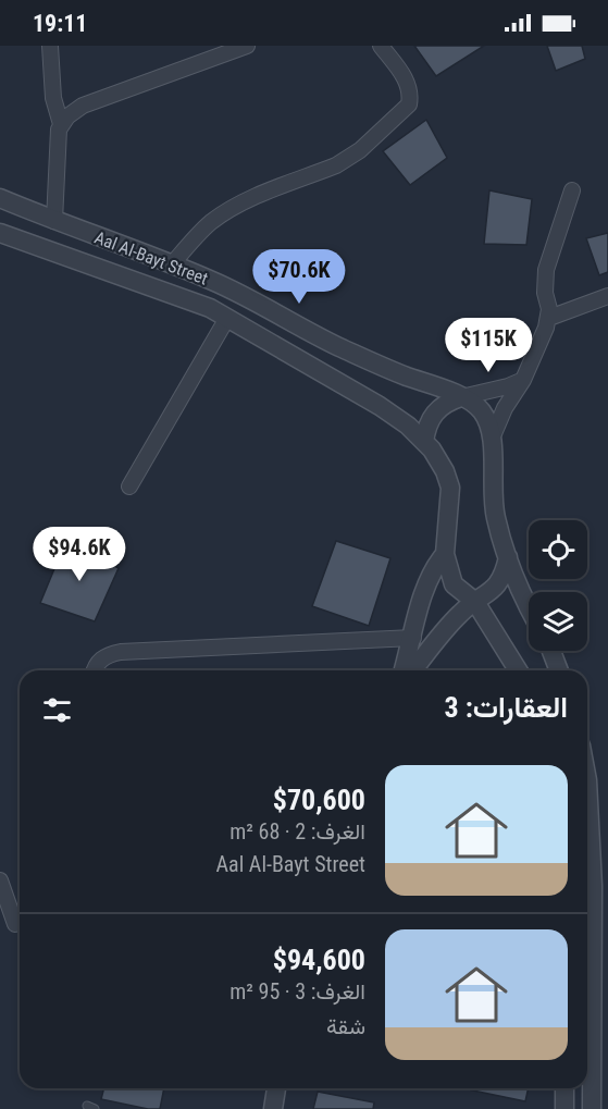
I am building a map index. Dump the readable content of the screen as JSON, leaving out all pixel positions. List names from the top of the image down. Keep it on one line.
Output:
{"streets":{"street":["Aal Al-Bayt Street"]},"page":{"status":"19:11","price":["$70.6K","$115K","$94.6K"],"heading":"العقارات: 3","list":[{"name":"$70,600","note":"الغرف: 2 · 68 m² · Aal Al-Bayt Street"},{"name":"$94,600","note":"الغرف: 3 · 95 m² · شقة"}]}}
